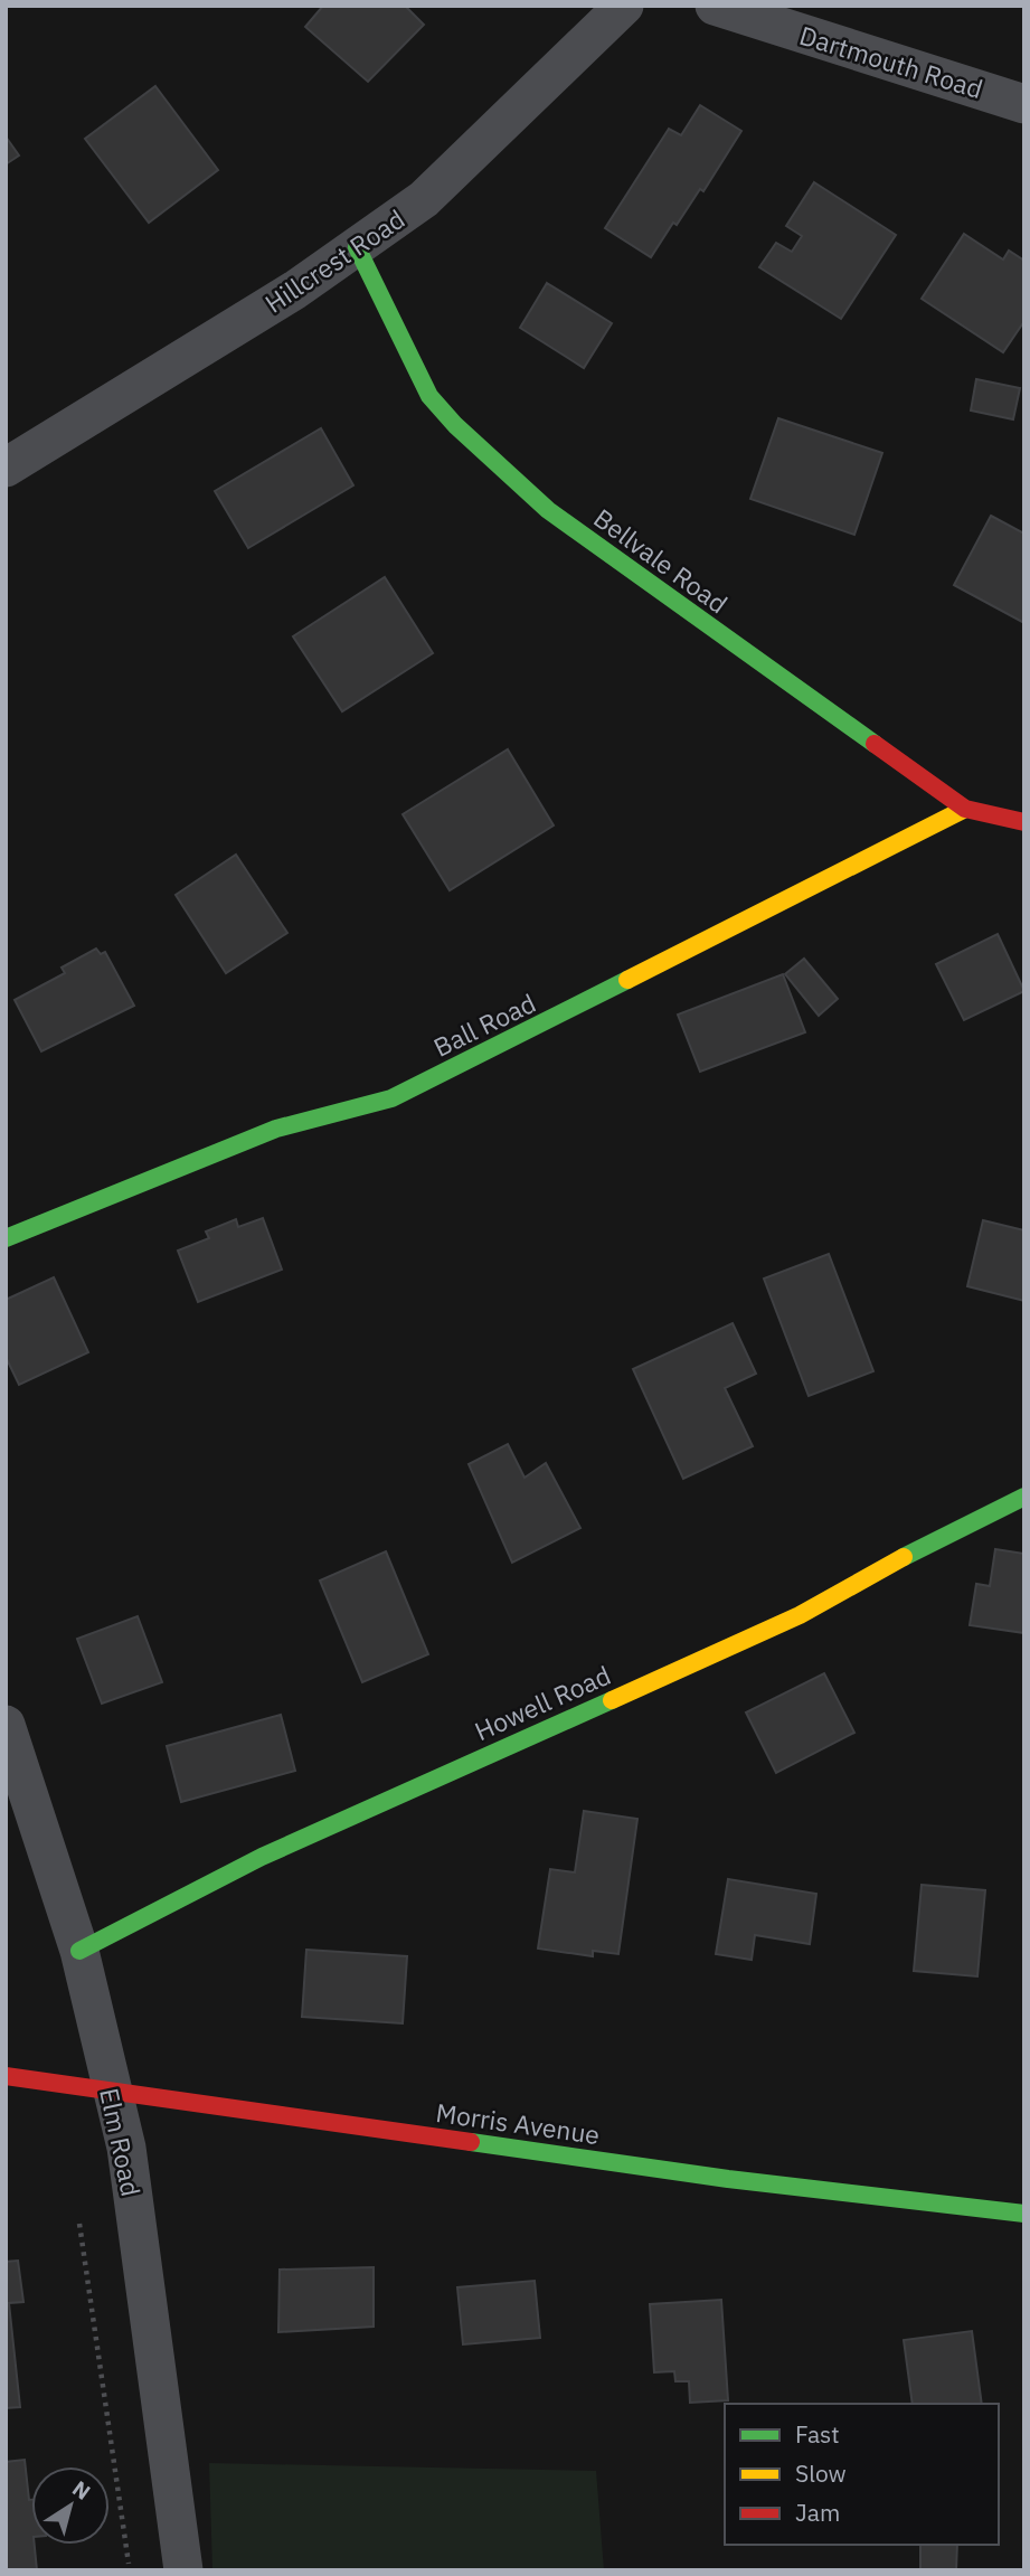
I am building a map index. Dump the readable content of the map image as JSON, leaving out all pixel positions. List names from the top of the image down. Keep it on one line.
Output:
{"streets":{"street":["Dartmouth Road","Hillcrest Road","Bellvale Road","Ball Road","Howell Road","Morris Avenue","Elm Road"]},"crossings":[["Hillcrest Road","Bellvale Road"],["Bellvale Road","Ball Road"],["Howell Road","Elm Road"],["Morris Avenue","Elm Road"]],"legend":["Fast","Slow","Jam"],"north":"top right"}
